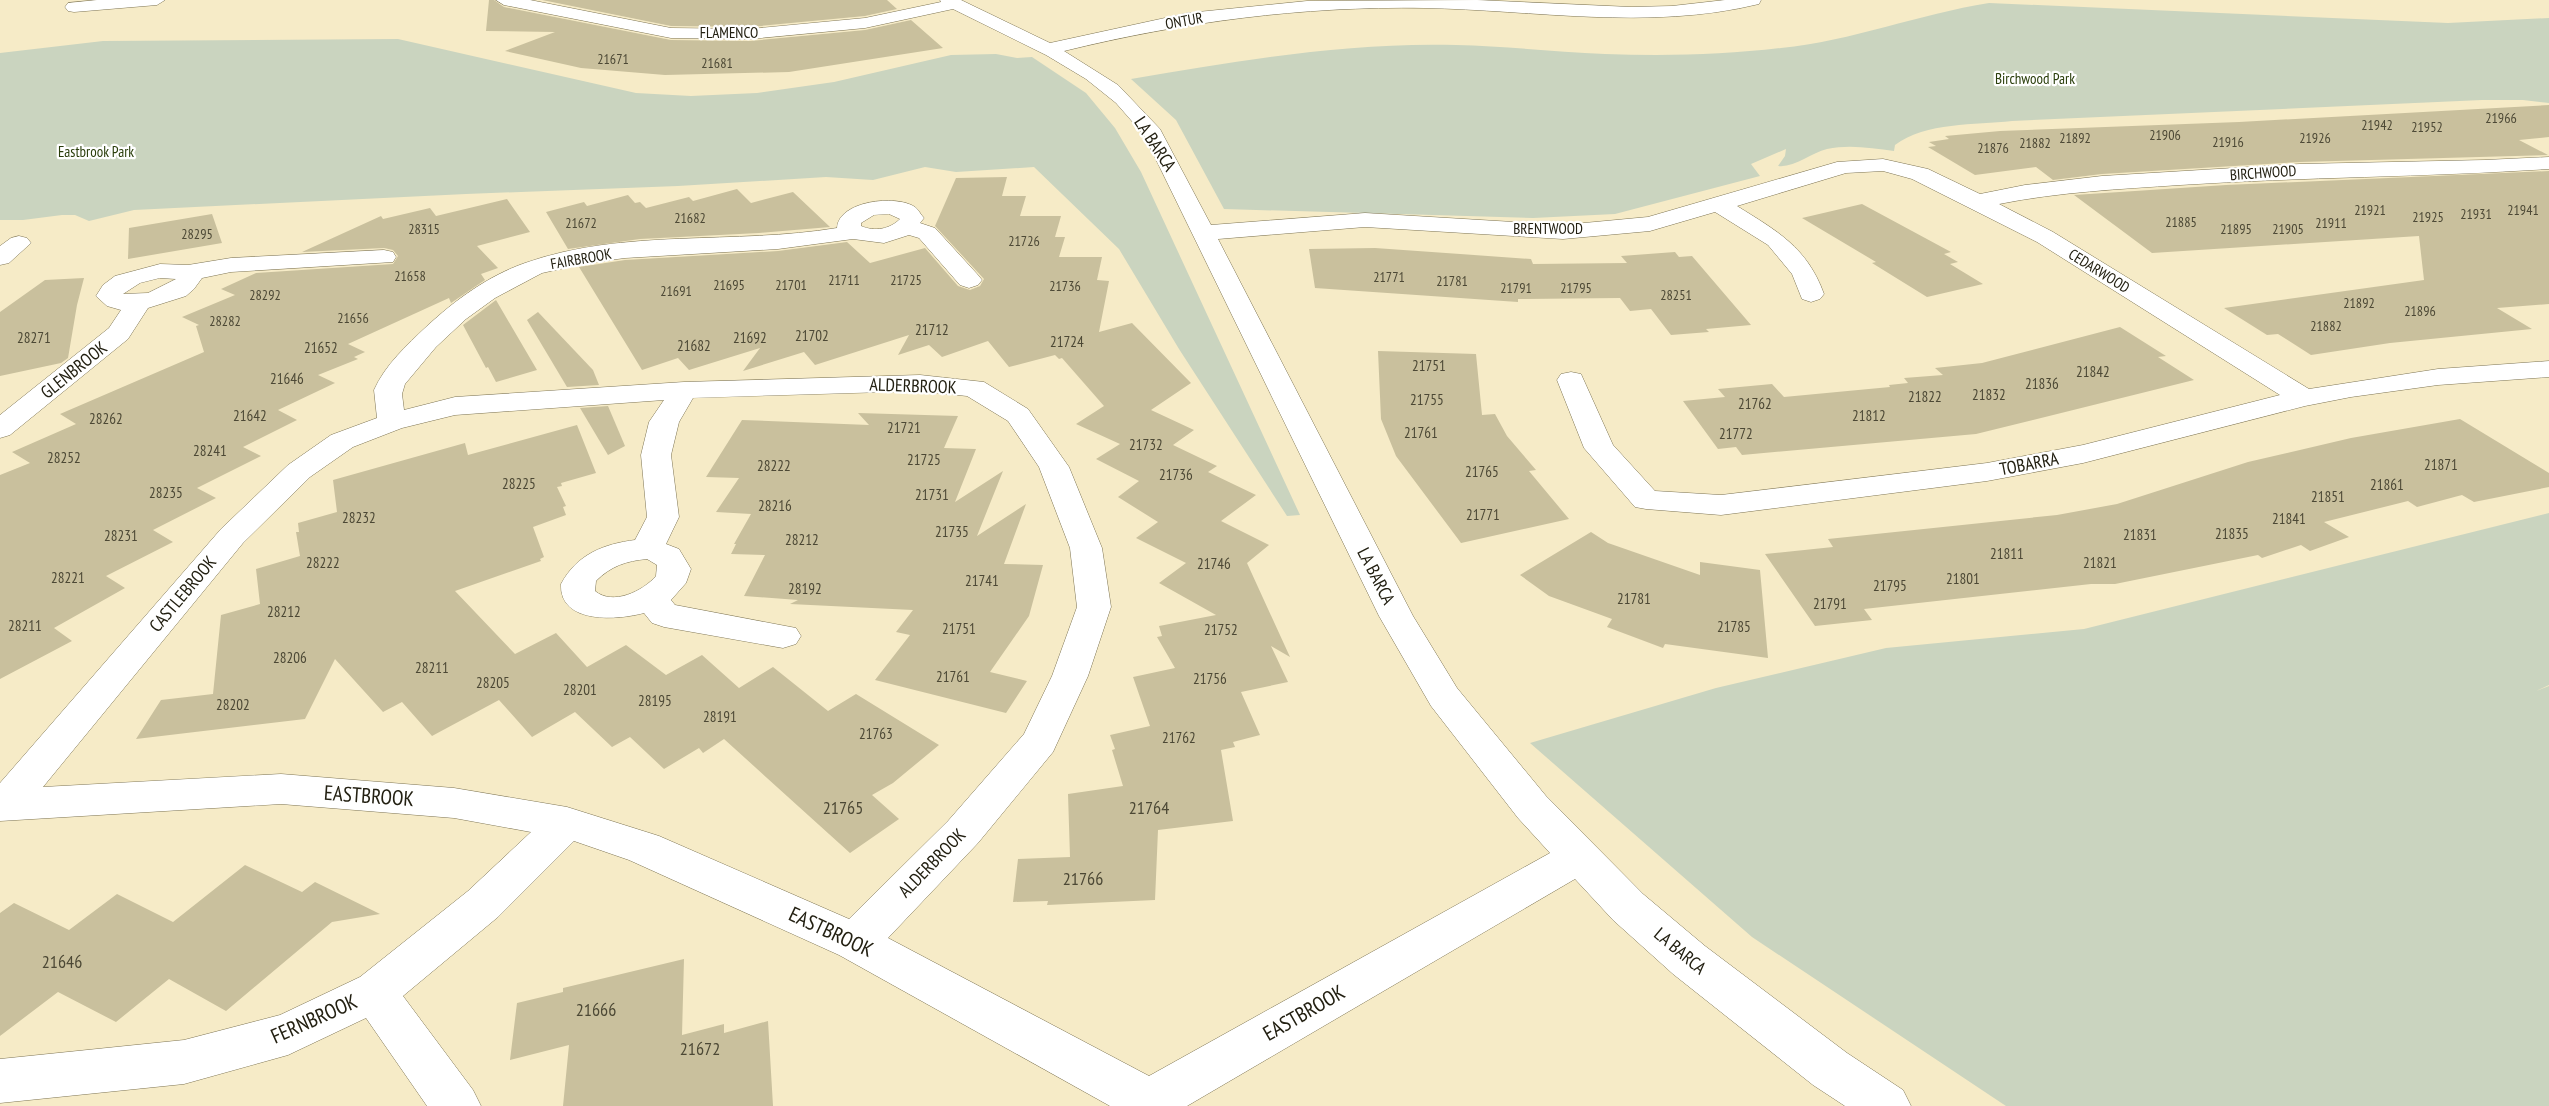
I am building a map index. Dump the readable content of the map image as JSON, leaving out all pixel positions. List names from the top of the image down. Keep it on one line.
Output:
{"streets":{"street":["ONTUR","FLAMENCO","LA BARCA","BIRCHWOOD","BRENTWOOD","FAIRBROOK","CEDARWOOD","GLENBROOK","ALDERBROOK","TOBARRA","CASTLEBROOK","EASTBROOK","FERNBROOK"]},"crossings":[["ONTUR","LA BARCA"],["FLAMENCO","LA BARCA"],["LA BARCA","BRENTWOOD"],["LA BARCA","EASTBROOK"],["BIRCHWOOD","CEDARWOOD"],["BRENTWOOD","CEDARWOOD"],["FAIRBROOK","ALDERBROOK"],["FAIRBROOK","CASTLEBROOK"],["CEDARWOOD","TOBARRA"],["ALDERBROOK","CASTLEBROOK"],["ALDERBROOK","EASTBROOK"],["CASTLEBROOK","EASTBROOK"],["EASTBROOK","FERNBROOK"]],"parks":["Birchwood Park","Eastbrook Park"],"house_numbers":["21671","21681","21966","21942","21952","21906","21892","21926","21916","21882","21876","21921","21941","21931","21925","21682","21885","21672","21911","28315","21895","21905","28295","21726","21658","21771","21711","21725","21781","21695","21701","21736","21791","21795","21691","28292","28251","21892","21896","21656","28282","21882","21712","21702","28271","21692","21724","21682","21652","21751","21842","21646","21836","21832","21822","21755","21762","21642","21812","28262","21721","21761","21772","21732","28241","28252","21725","21871","28222","21765","21736","28225","21861","28235","21731","21851","28216","21771","28232","21841","21735","21835","21831","28231","28212","21811","28222","21821","21746","28221","21801","21741","21795","28192","21781","21791","28212","28211","21785","21751","21752","28206","28211","21761","21756","28205","28201","28195","28202","28191","21763","21762","21765","21764","21766","21646","21666","21672"]}
